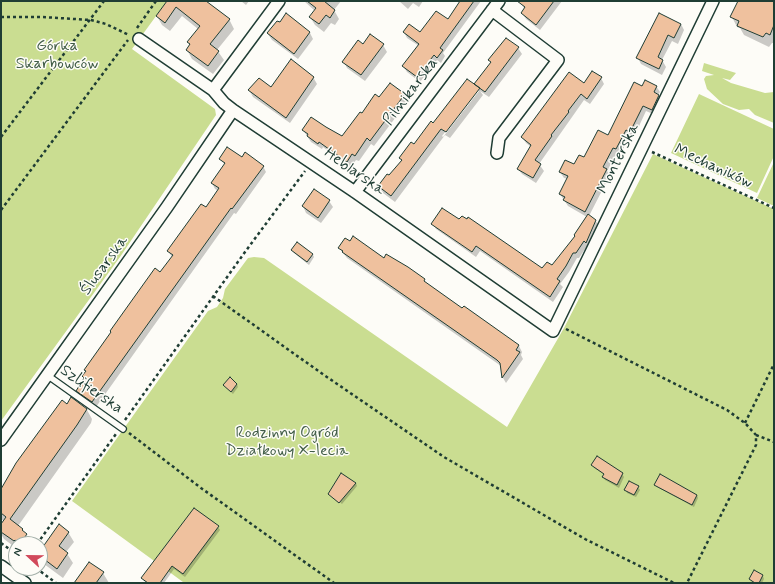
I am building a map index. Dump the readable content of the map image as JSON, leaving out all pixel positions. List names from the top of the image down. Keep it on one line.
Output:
{"streets":{"street":["Pilnikarska","Monterska","Heblarska","Ślusarska"],"lane":["Szlifierska"],"path":["Mechaników"]},"crossings":[["Pilnikarska","Heblarska"],["Monterska","Mechaników"],["Monterska","Heblarska"],["Heblarska","Ślusarska"],["Ślusarska","Szlifierska"]],"parks":["Górka Skarbowców","Rodzinny Ogród Działkowy X-lecia"],"north":"left"}
